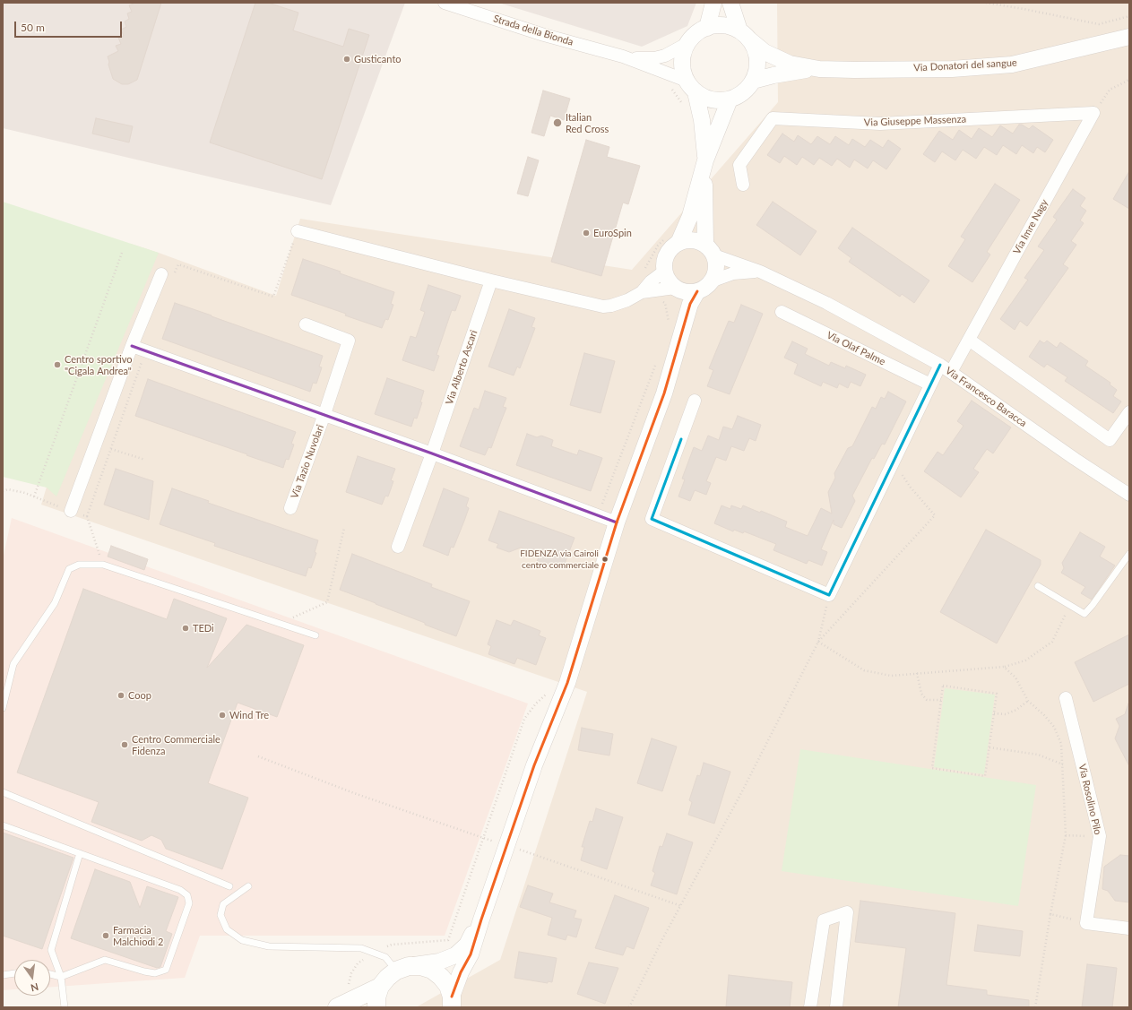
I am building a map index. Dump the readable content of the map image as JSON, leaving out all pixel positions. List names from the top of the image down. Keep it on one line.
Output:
{"streets":{"street":["Strada della Bionda","Via Donatori del sangue","Via Giuseppe Massenza","Via Imre Nagy","Via Olaf Palme","Via Alberto Ascari","Via Francesco Baracca","Via Tazio Nuvolari","Via Rosolino Pilo"]},"crossings":[["Strada della Bionda","Via Donatori del sangue"],["Via Giuseppe Massenza","Via Imre Nagy"],["Via Imre Nagy","Via Francesco Baracca"]],"places":["Gusticanto","Italian Red Cross","EuroSpin","Centro sportivo \"Cigala Andrea\"","FIDENZA via Cairoli centro commerciale","TEDi","Coop","Wind Tre","Centro Commerciale Fidenza","Farmacia Malchiodi 2"],"scale_bar":"50 m","north":"bottom"}
